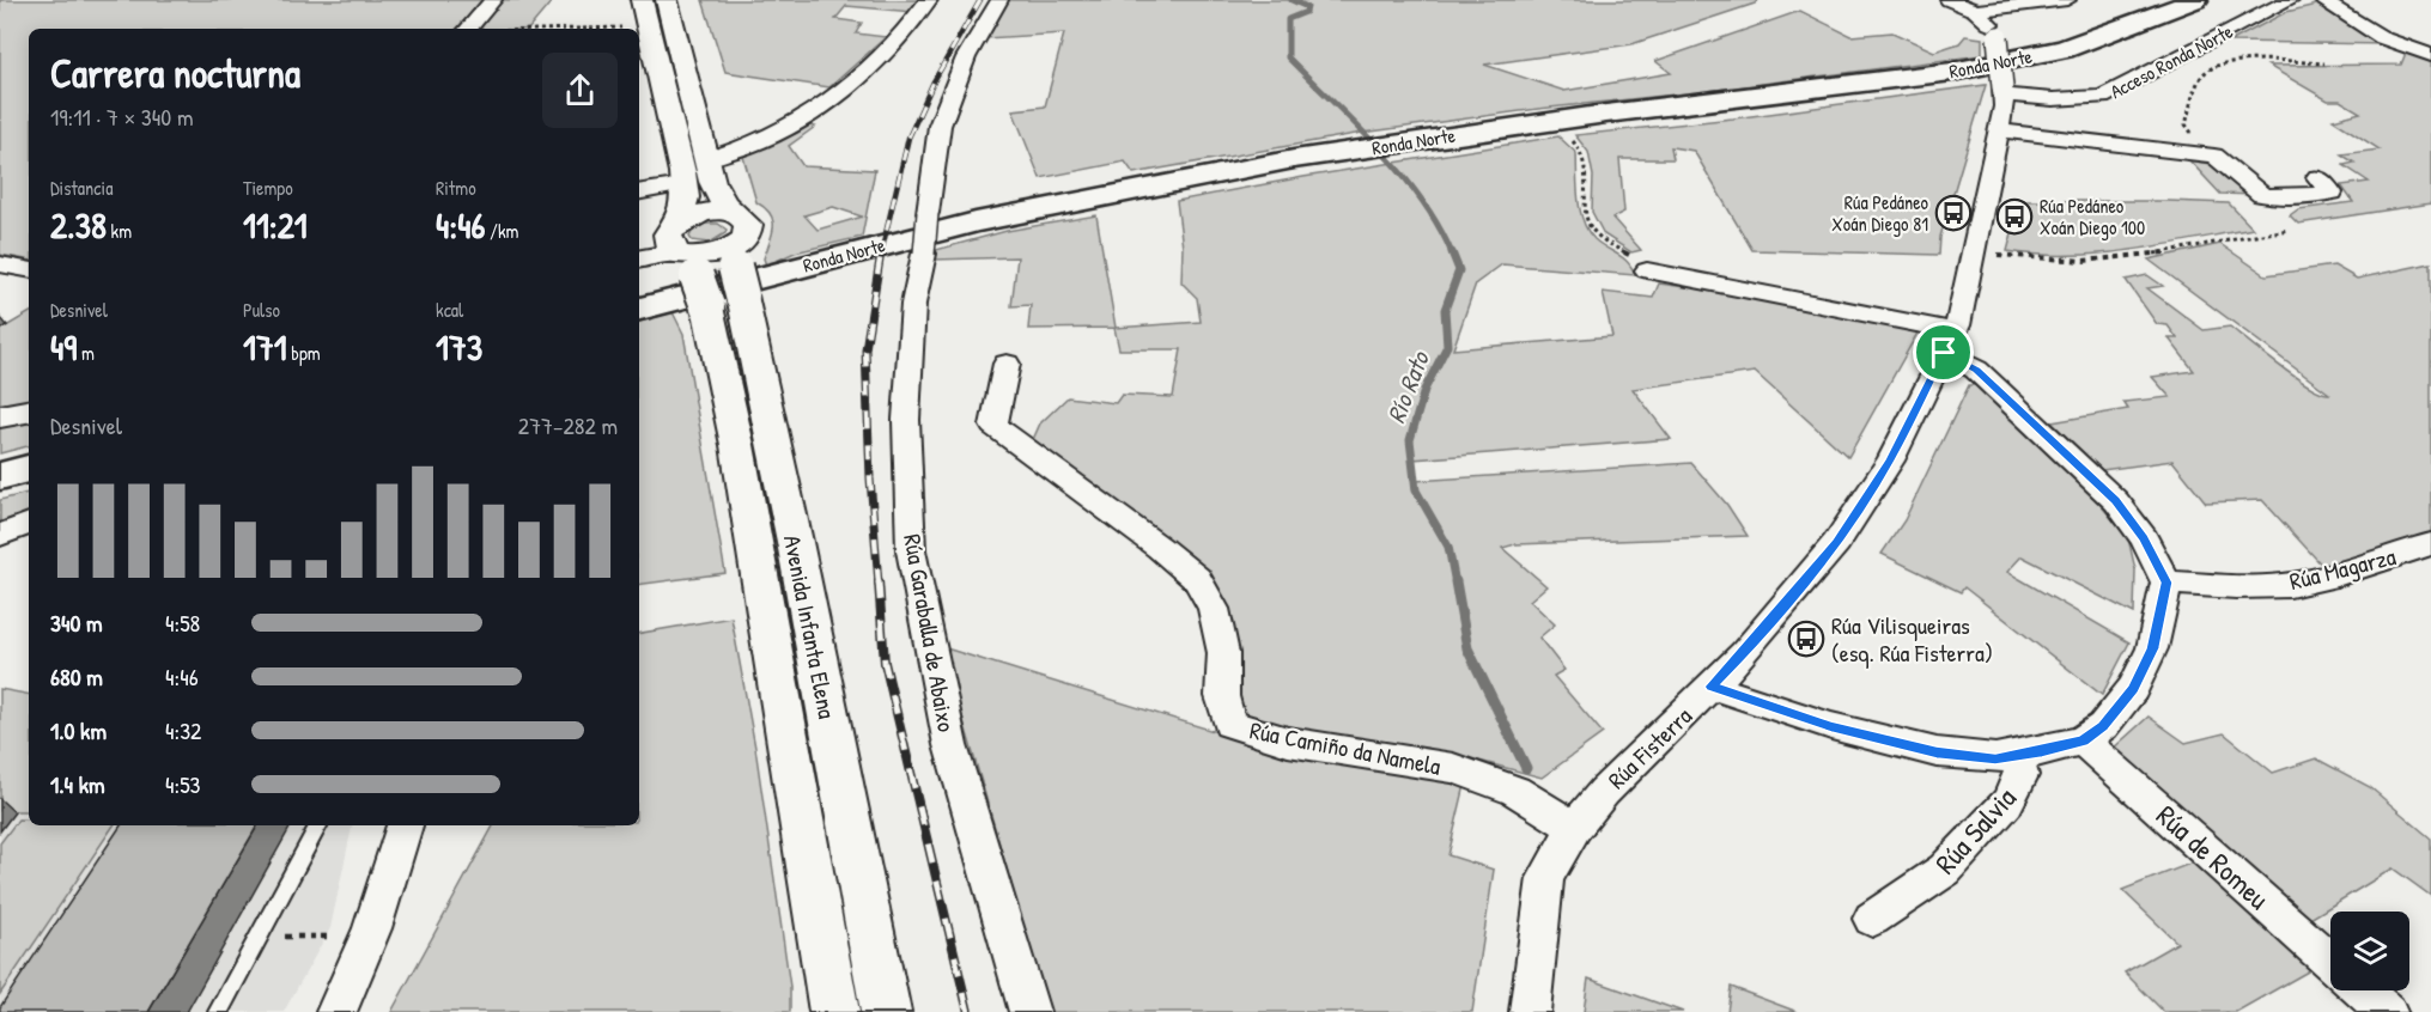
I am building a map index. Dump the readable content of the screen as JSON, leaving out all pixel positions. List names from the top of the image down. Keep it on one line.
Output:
{"streets":{"highway":["Ronda Norte"],"street":["Acceso Ronda Norte","Rúa Magarza","Avenida Infanta Elena","Rúa Garaballa de Abaixo","Rúa Camiño da Namela","Rúa Fisterra","Rúa Salvia","Rúa de Romeu"]},"crossings":[["Acceso Ronda Norte","Rúa Fisterra"],["Rúa Camiño da Namela","Rúa Fisterra"]],"water":["Río Rato"],"places":{"bus stop":["Rúa Pedáneo Xoán Diego 81","Rúa Pedáneo Xoán Diego 100","Rúa Vilisqueiras (esq. Rúa Fisterra)"]},"page":{"heading":["Carrera nocturna","19:11 · 7 × 340 m"],"stats":[["Distancia","2.38 km"],["Tiempo","11:21"],["Ritmo","4:46 /km"],["Desnivel","49 m"],["Pulso","171 bpm"],["kcal","173"]],"chart":["Desnivel","277–282 m"],"list":[{"name":"340 m","note":"4:58"},{"name":"680 m","note":"4:46"},{"name":"1.0 km","note":"4:32"},{"name":"1.4 km","note":"4:53"}]}}
